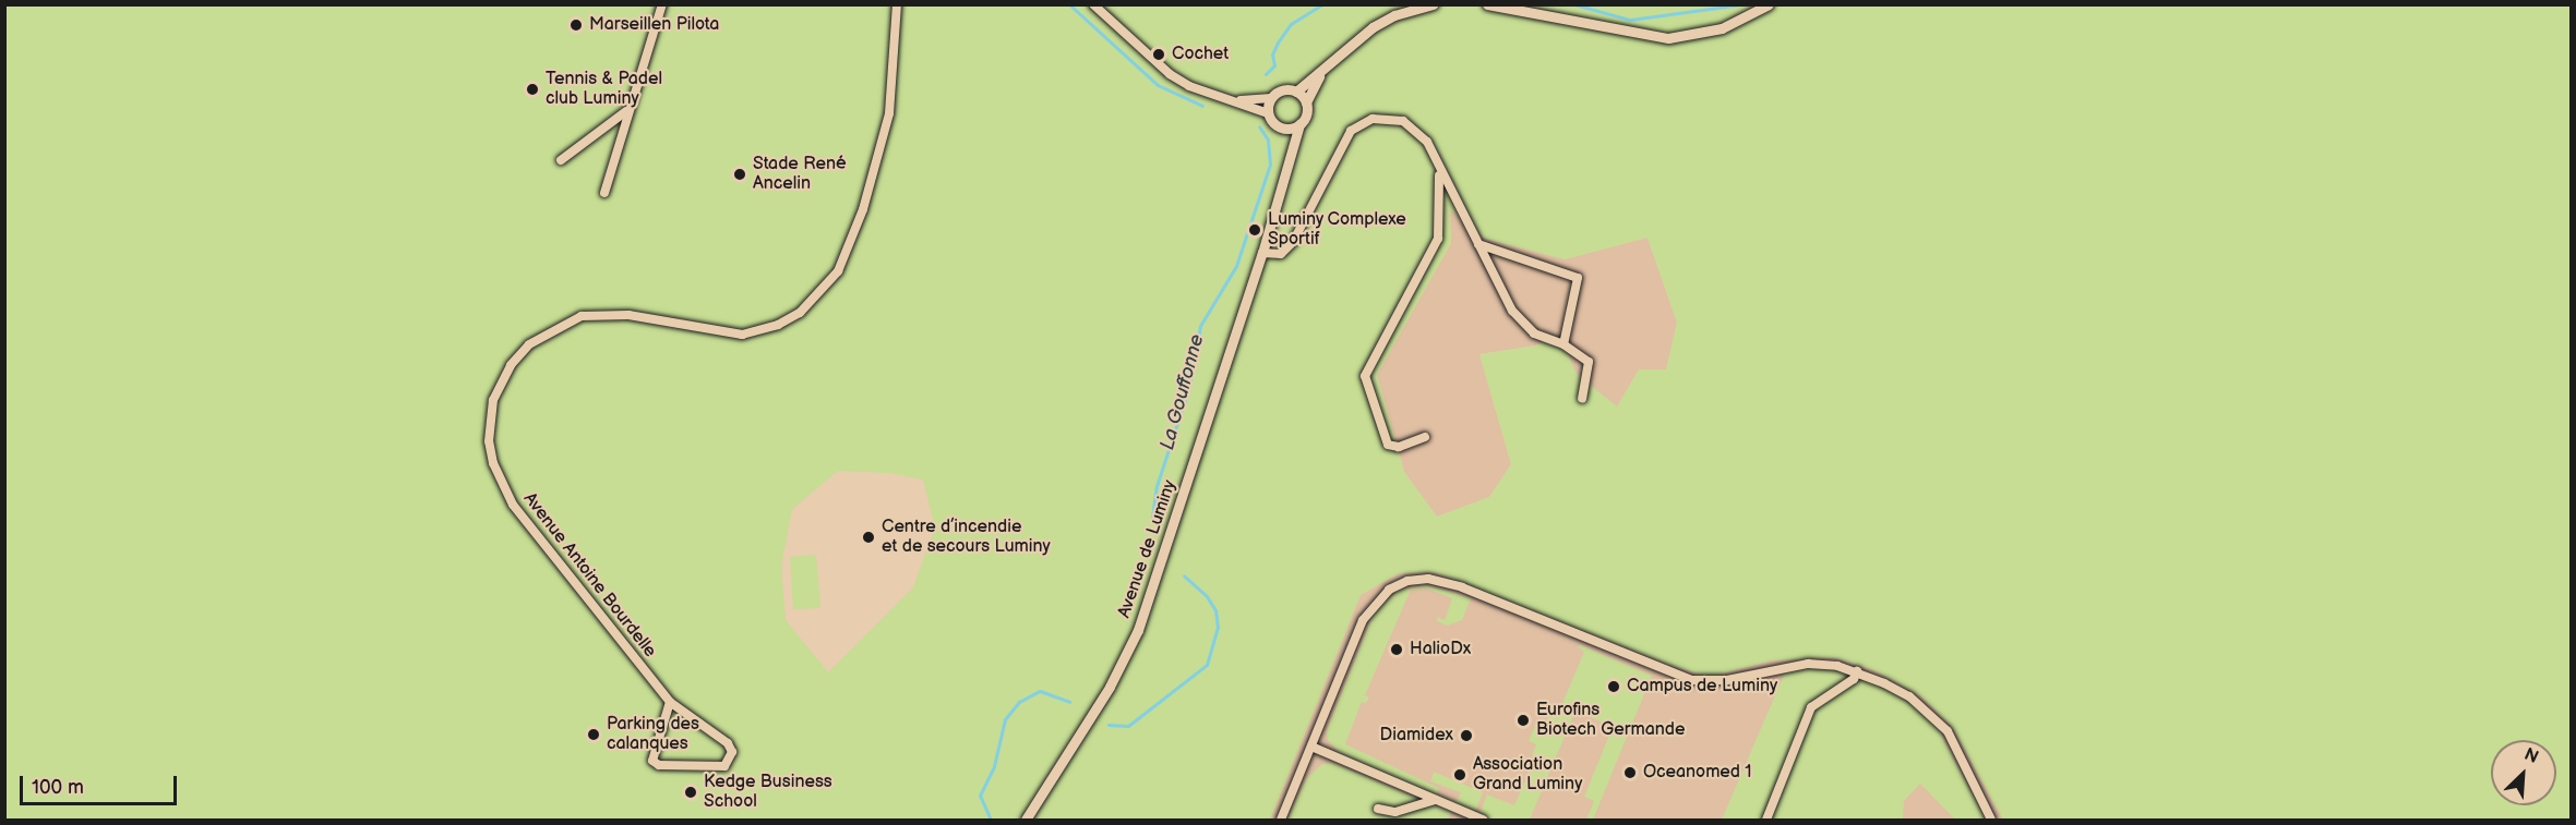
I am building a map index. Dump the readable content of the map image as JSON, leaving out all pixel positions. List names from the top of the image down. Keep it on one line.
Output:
{"streets":{"street":["Avenue de Luminy","Avenue Antoine Bourdelle"]},"water":["La Gouffonne"],"places":["Marseillen Pilota","Cochet","Tennis & Padel club Luminy","Stade René Ancelin","Luminy Complexe Sportif","Centre d’incendie et de secours Luminy","HalioDx","Campus de Luminy","Eurofins Biotech Germande","Parking des calanques","Diamidex","Oceanomed 1","Association Grand Luminy","Kedge Business School"],"scale_bar":"100 m","north":"top right"}
